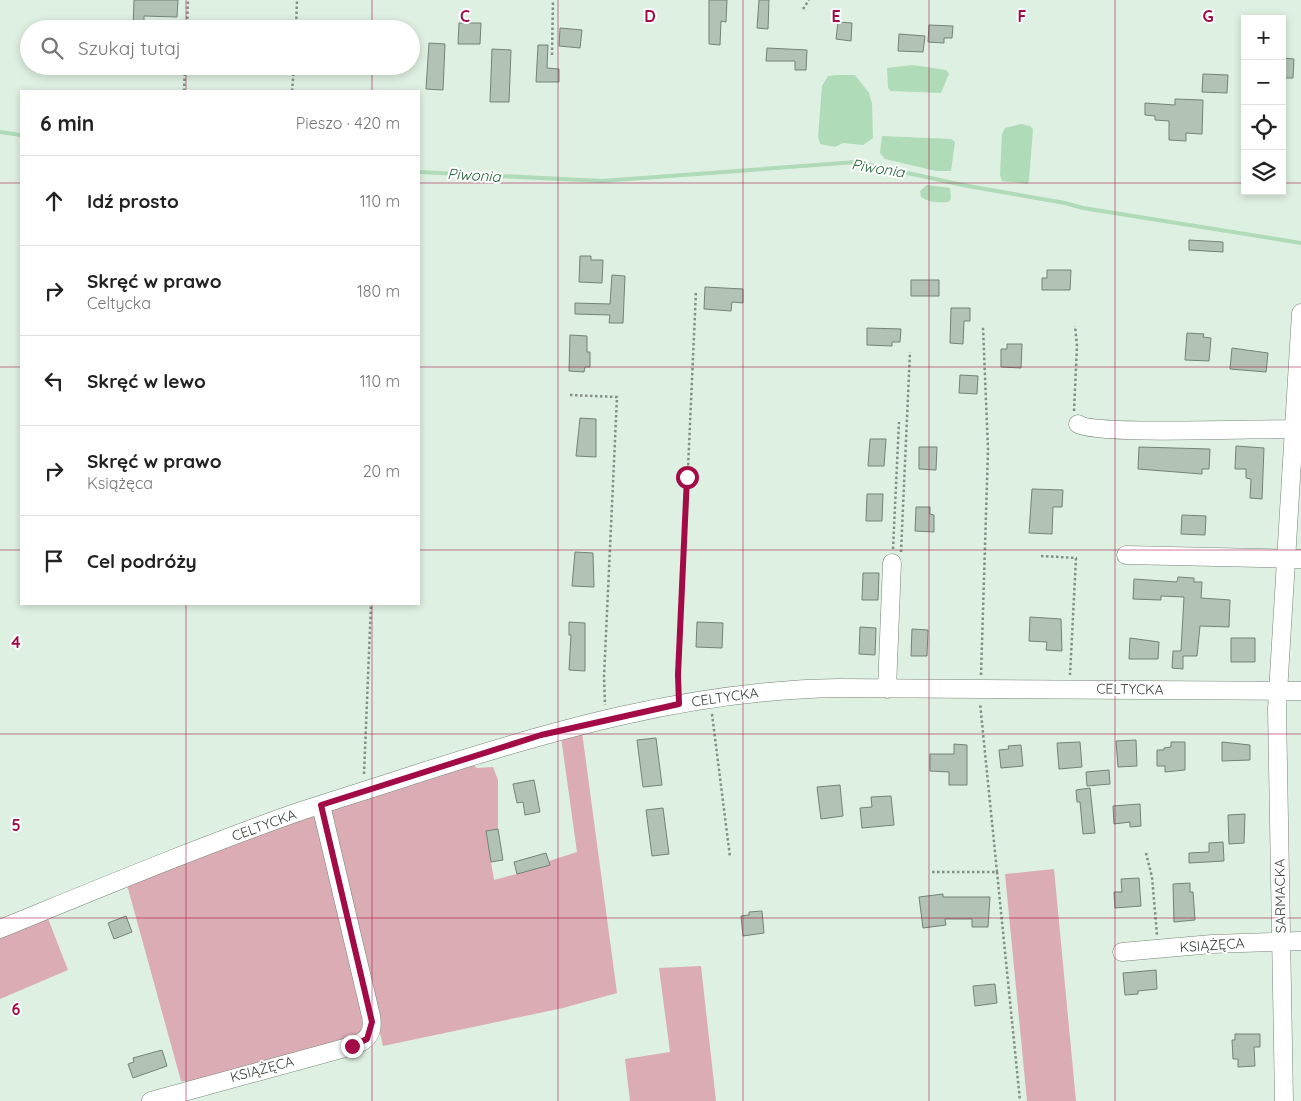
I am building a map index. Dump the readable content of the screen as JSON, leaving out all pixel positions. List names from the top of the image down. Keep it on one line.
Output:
{"streets":{"street":["CELTYCKA","SARMACKA","KSIĄŻĘCA"]},"crossings":[["CELTYCKA","SARMACKA"],["CELTYCKA","KSIĄŻĘCA"],["SARMACKA","KSIĄŻĘCA"]],"water":["Piwonia"],"page":{"map_buttons":["+","−"],"search":"Szukaj tutaj","heading":["6 min","Pieszo · 420 m"],"list":[["Idź prosto","110 m"],["Skręć w prawo","Celtycka","180 m"],["Skręć w lewo","110 m"],["Skręć w prawo","Książęca","20 m"],"Cel podróży"]},"grid":{"columns":["C","D","E","F","G"],"rows":["4","5","6"]}}
